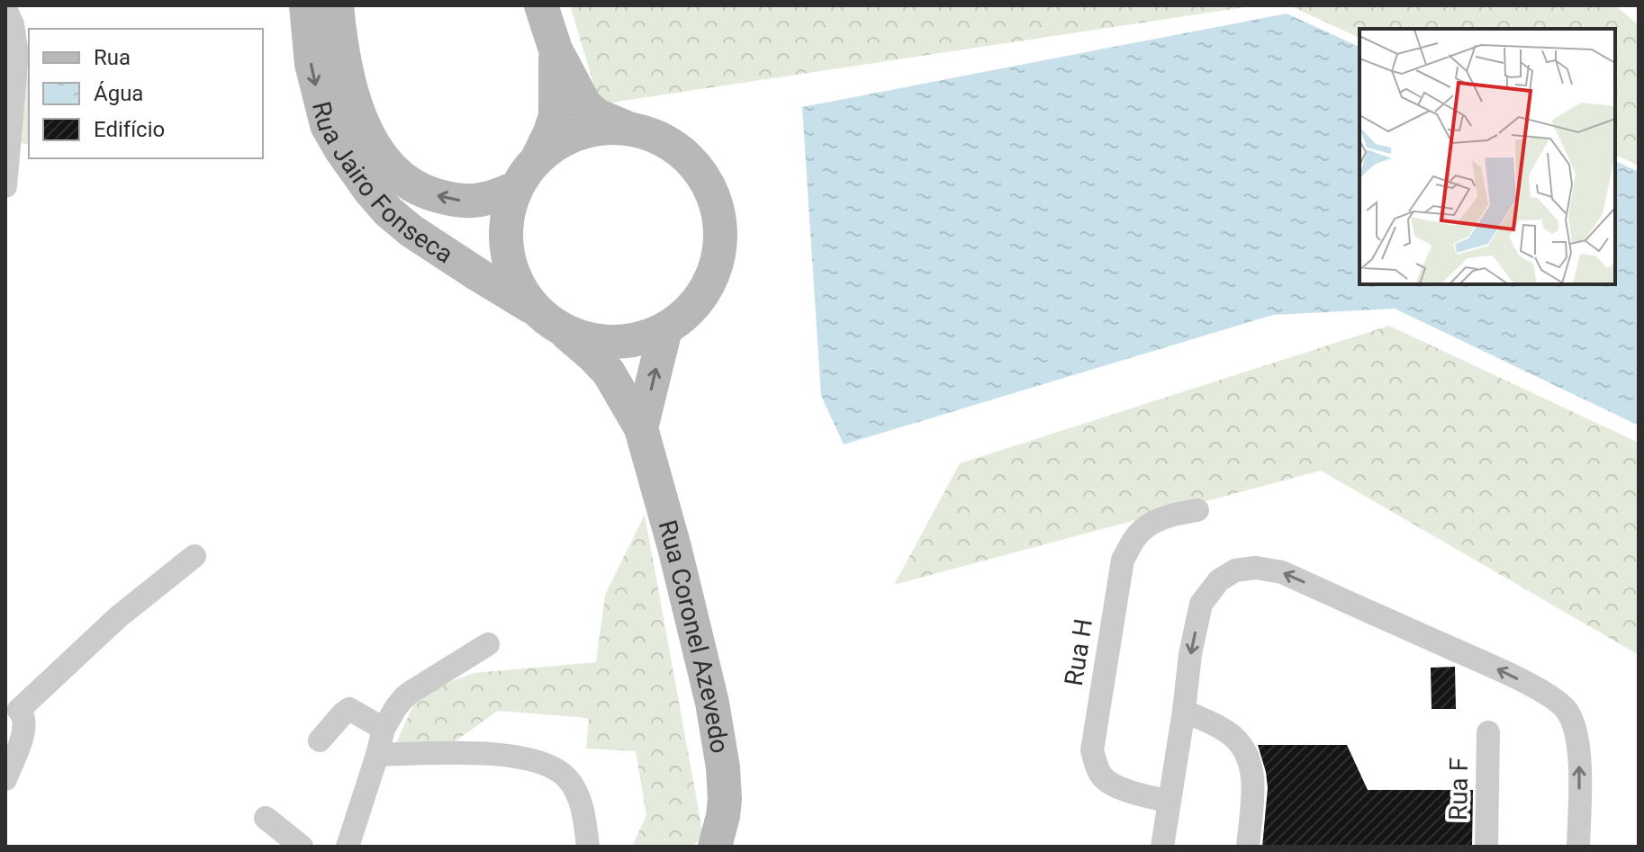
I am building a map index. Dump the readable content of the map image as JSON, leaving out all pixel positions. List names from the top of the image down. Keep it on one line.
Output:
{"streets":{"main road":["Rua Jairo Fonseca","Rua Coronel Azevedo"],"street":["Rua H","Rua F"]},"legend":["Rua","Água","Edifício"]}
